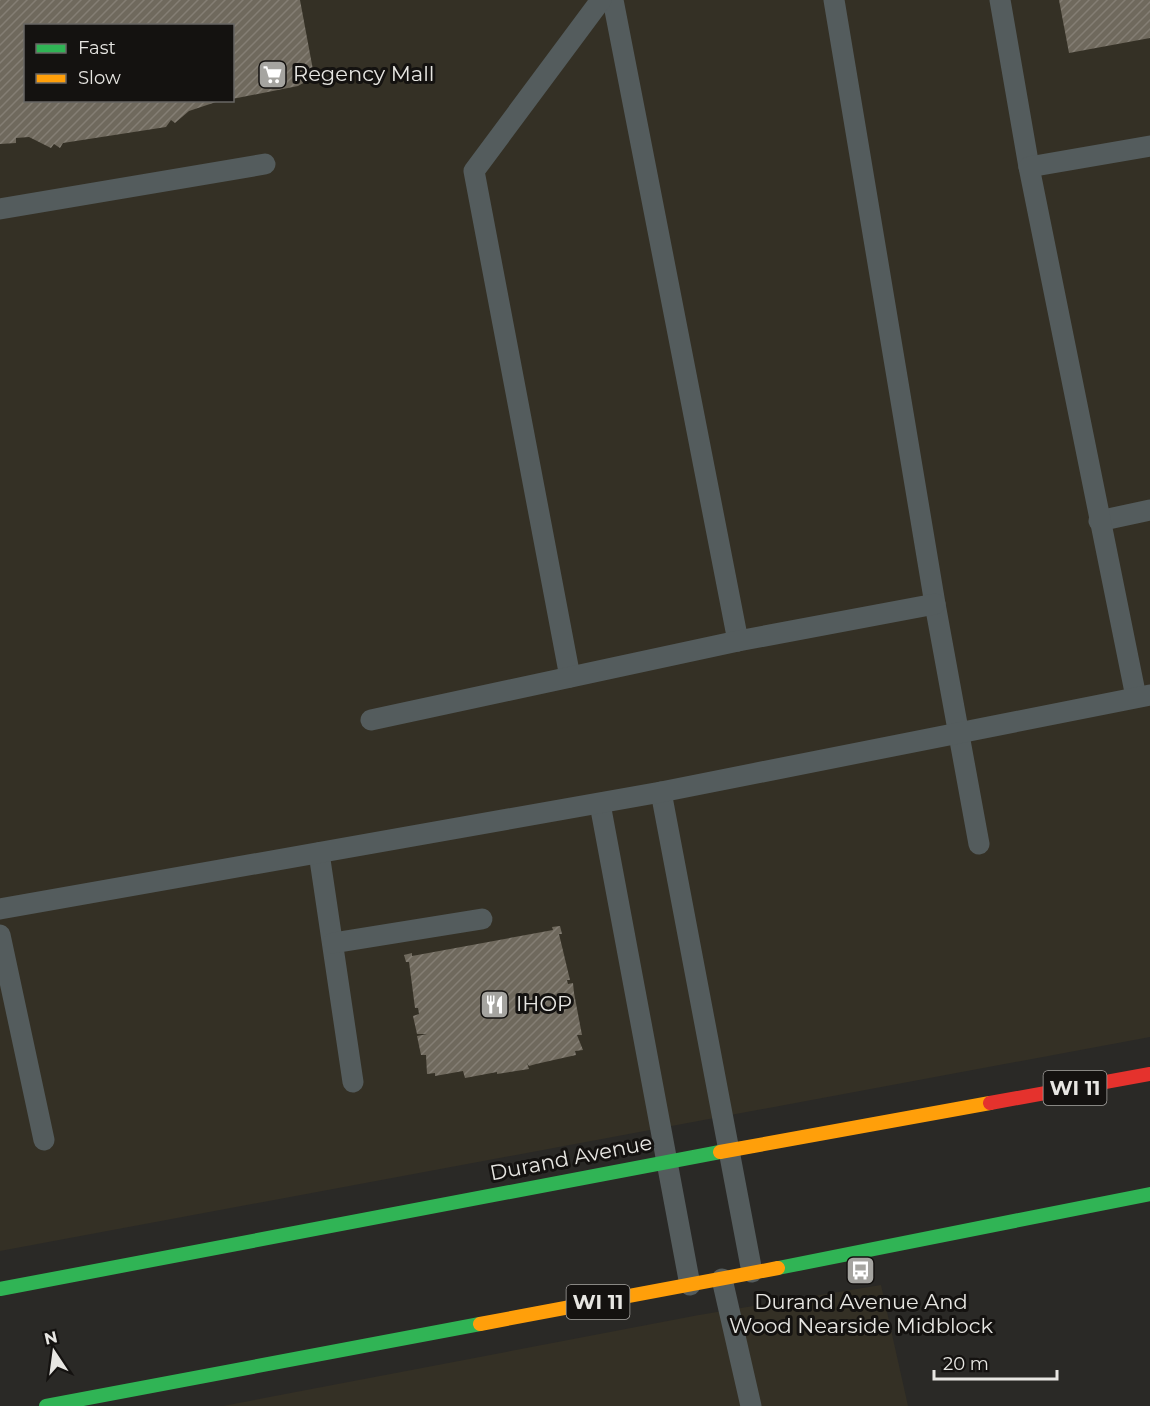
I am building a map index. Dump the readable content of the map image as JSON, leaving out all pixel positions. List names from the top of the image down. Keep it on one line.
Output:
{"streets":{"main road":["WI 11","Durand Avenue"]},"places":{"supermarket":["Regency Mall"],"restaurant":["IHOP"],"bus stop":["Durand Avenue And Wood Nearside Midblock"]},"legend":["Fast","Slow"],"scale_bar":"20 m","north":"top"}
